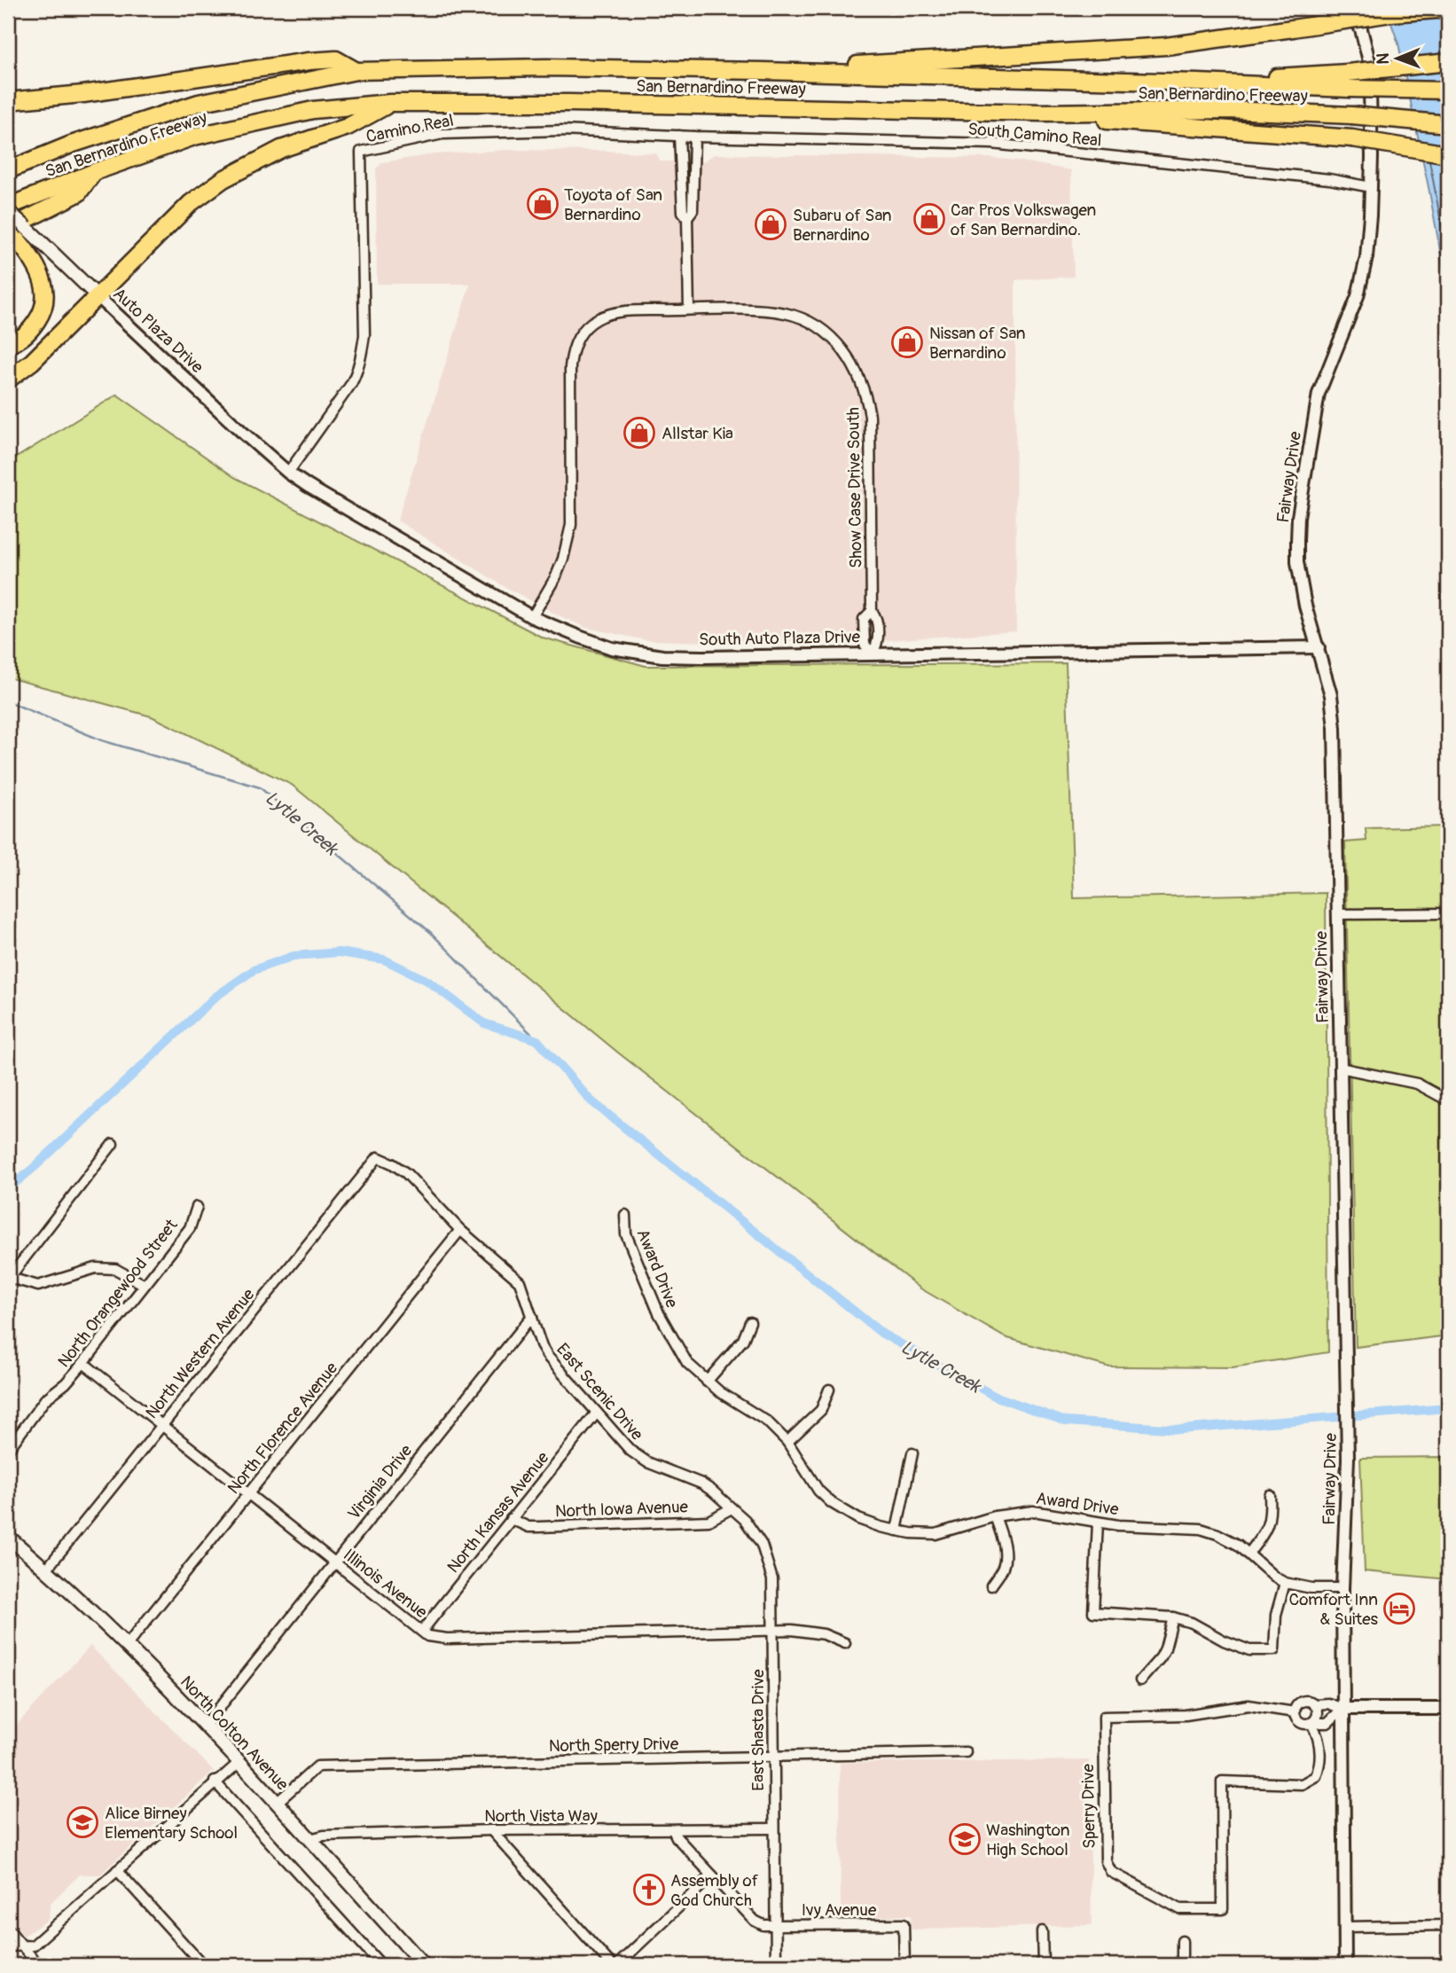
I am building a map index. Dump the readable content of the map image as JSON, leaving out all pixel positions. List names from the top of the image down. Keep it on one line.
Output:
{"streets":{"highway":["San Bernardino Freeway"],"main road":["Auto Plaza Drive","North Colton Avenue"],"street":["Camino Real","South Camino Real","Fairway Drive","Show Case Drive South","South Auto Plaza Drive","Award Drive","North Orangewood Street","North Western Avenue","East Scenic Drive","North Florence Avenue","Virginia Drive","North Iowa Avenue","North Kansas Avenue","Illinois Avenue","East Shasta Drive","North Sperry Drive","Sperry Drive","North Vista Way","Ivy Avenue"]},"crossings":[["Camino Real","South Camino Real"],["Camino Real","Auto Plaza Drive"],["Camino Real","South Auto Plaza Drive"],["South Camino Real","Fairway Drive"],["Auto Plaza Drive","South Auto Plaza Drive"],["Fairway Drive","South Auto Plaza Drive"],["Fairway Drive","Award Drive"],["Show Case Drive South","South Auto Plaza Drive"],["North Orangewood Street","Illinois Avenue"],["North Western Avenue","East Scenic Drive"],["North Western Avenue","Illinois Avenue"],["North Western Avenue","North Colton Avenue"],["East Scenic Drive","North Florence Avenue"],["East Scenic Drive","Virginia Drive"],["East Scenic Drive","North Iowa Avenue"],["East Scenic Drive","North Kansas Avenue"],["East Scenic Drive","East Shasta Drive"],["North Florence Avenue","Illinois Avenue"],["North Florence Avenue","North Colton Avenue"],["Virginia Drive","Illinois Avenue"],["Virginia Drive","North Colton Avenue"],["North Iowa Avenue","North Kansas Avenue"],["North Iowa Avenue","East Shasta Drive"],["North Kansas Avenue","Illinois Avenue"],["Illinois Avenue","East Shasta Drive"],["East Shasta Drive","North Sperry Drive"],["East Shasta Drive","North Vista Way"],["East Shasta Drive","Ivy Avenue"],["North Colton Avenue","North Sperry Drive"],["North Colton Avenue","North Vista Way"]],"water":["Lytle Creek"],"places":{"shop":["Toyota of San Bernardino","Car Pros Volkswagen of San Bernardino.","Subaru of San Bernardino","Nissan of San Bernardino","Allstar Kia"],"hotel":["Comfort Inn & Suites"],"school or university":["Alice Birney Elementary School","Washington High School"],"church":["Assembly of God Church"]},"north":"left"}
